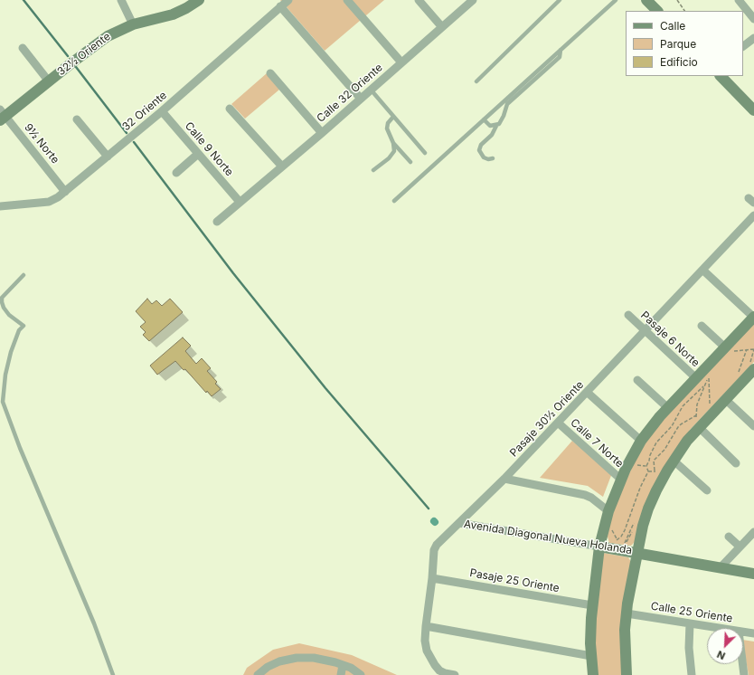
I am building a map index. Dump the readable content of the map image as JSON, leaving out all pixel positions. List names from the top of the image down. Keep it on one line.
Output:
{"streets":{"street":["32½ Oriente","Calle 32 Oriente","32 Oriente","9½ Norte","Calle 9 Norte","Pasaje 6 Norte","Pasaje 30½ Oriente","Calle 7 Norte","Avenida Diagonal Nueva Holanda","Pasaje 25 Oriente","Calle 25 Oriente"]},"crossings":[["32½ Oriente","9½ Norte"],["Calle 32 Oriente","Calle 9 Norte"],["32 Oriente","9½ Norte"],["32 Oriente","Calle 9 Norte"],["Pasaje 6 Norte","Pasaje 30½ Oriente"],["Pasaje 30½ Oriente","Calle 7 Norte"],["Pasaje 30½ Oriente","Avenida Diagonal Nueva Holanda"],["Pasaje 30½ Oriente","Pasaje 25 Oriente"]],"legend":["Calle","Parque","Edificio"],"north":"bottom left"}
